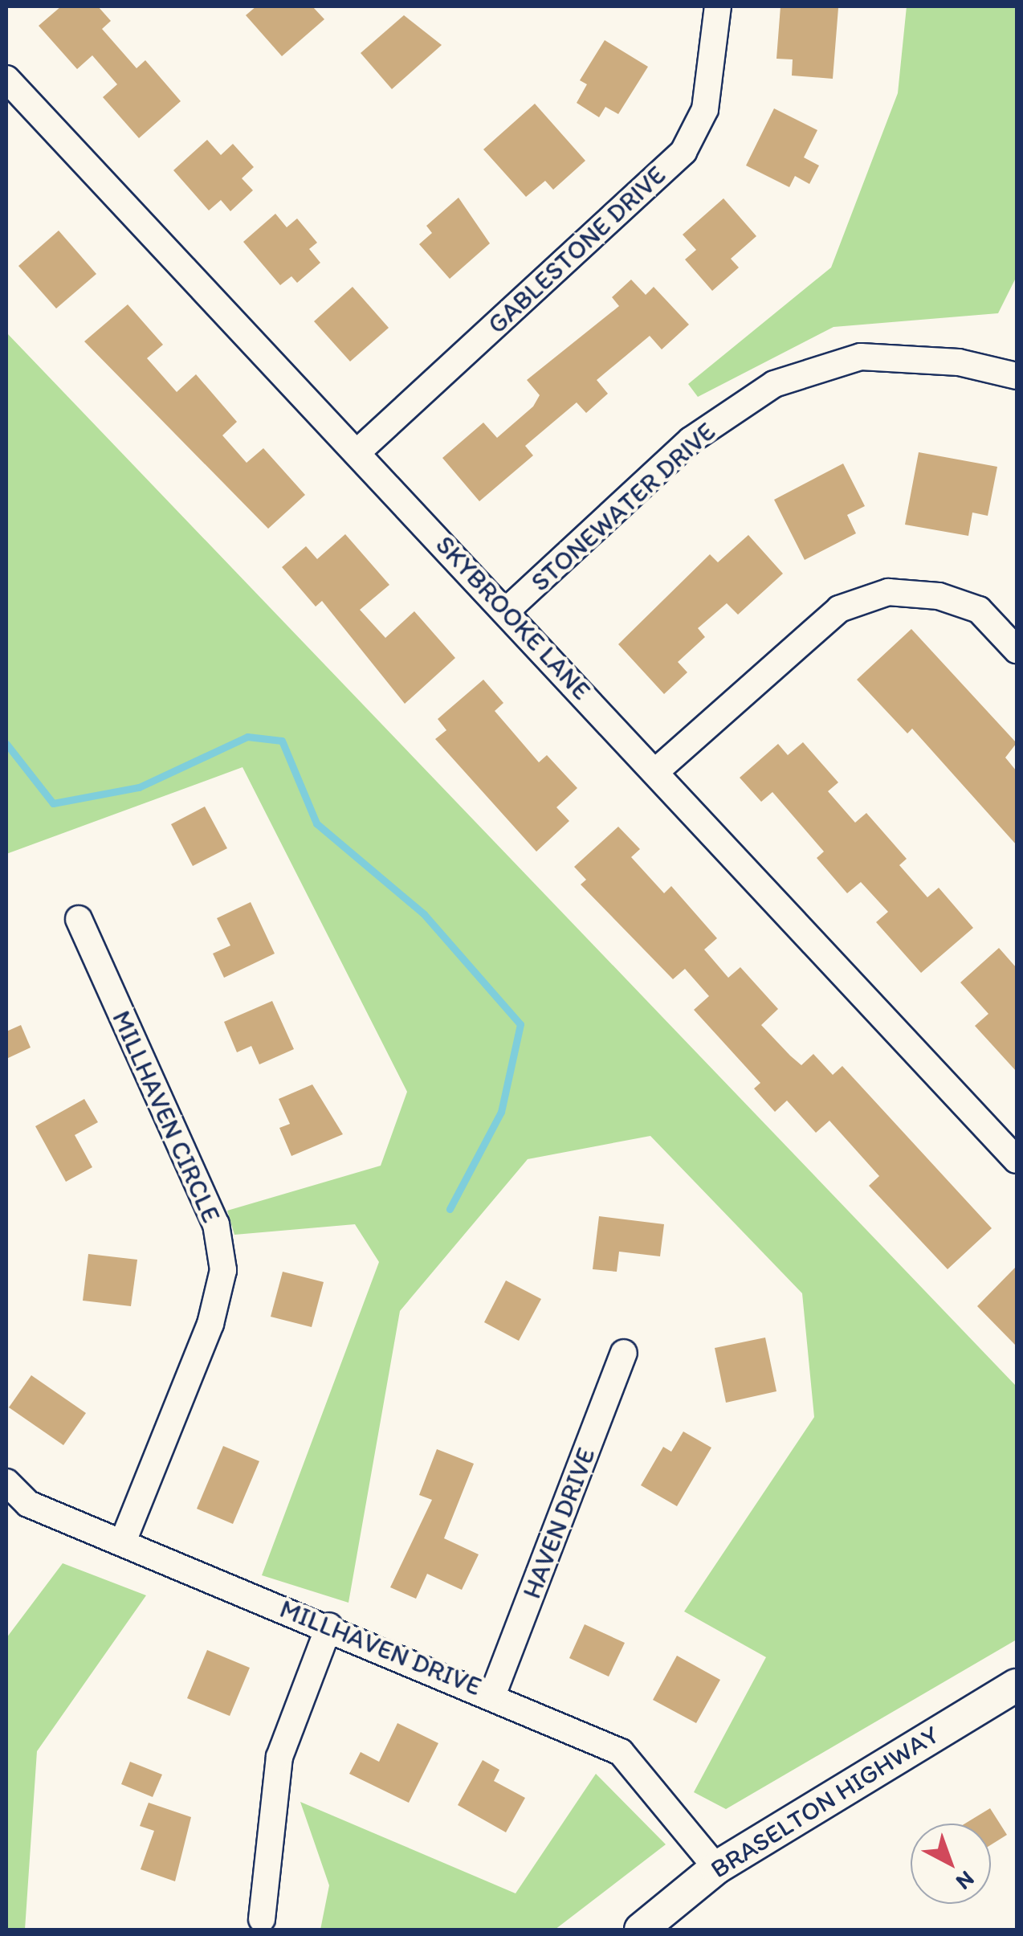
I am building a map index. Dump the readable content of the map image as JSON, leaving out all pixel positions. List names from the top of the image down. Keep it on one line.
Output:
{"streets":{"main road":["BRASELTON HIGHWAY"],"street":["GABLESTONE DRIVE","STONEWATER DRIVE","SKYBROOKE LANE","MILLHAVEN CIRCLE","HAVEN DRIVE","MILLHAVEN DRIVE"]},"crossings":[["GABLESTONE DRIVE","SKYBROOKE LANE"],["STONEWATER DRIVE","SKYBROOKE LANE"],["MILLHAVEN CIRCLE","MILLHAVEN DRIVE"],["HAVEN DRIVE","MILLHAVEN DRIVE"],["MILLHAVEN DRIVE","BRASELTON HIGHWAY"]],"north":"bottom right"}
